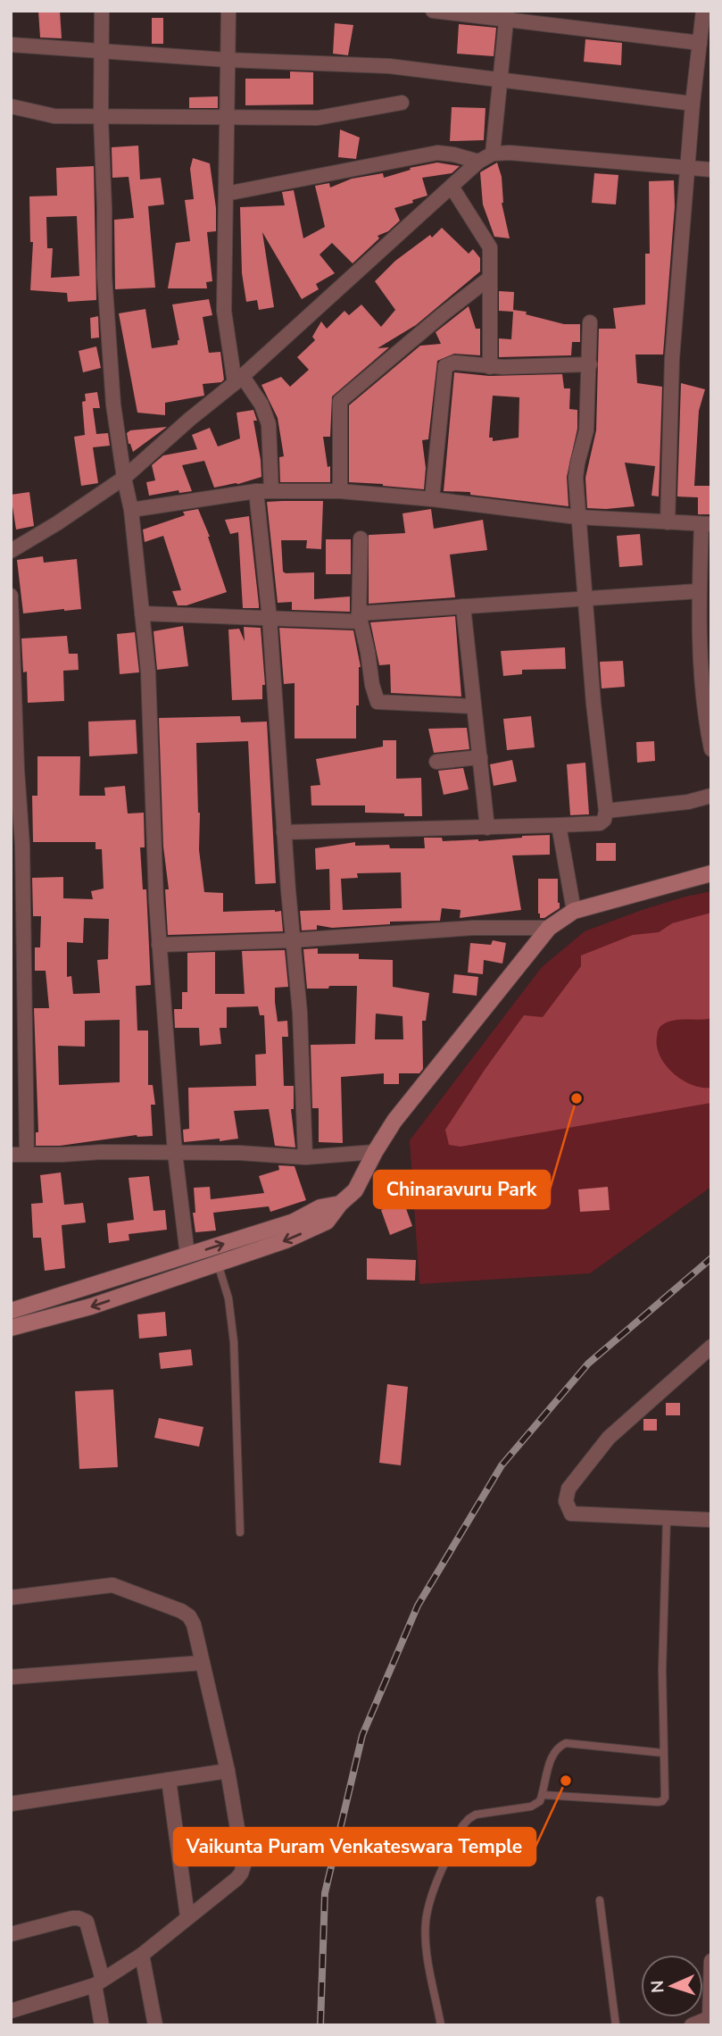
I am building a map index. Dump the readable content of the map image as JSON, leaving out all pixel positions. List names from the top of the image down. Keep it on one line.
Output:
{"places":["Chinaravuru Park","Vaikunta Puram Venkateswara Temple"],"north":"left"}
